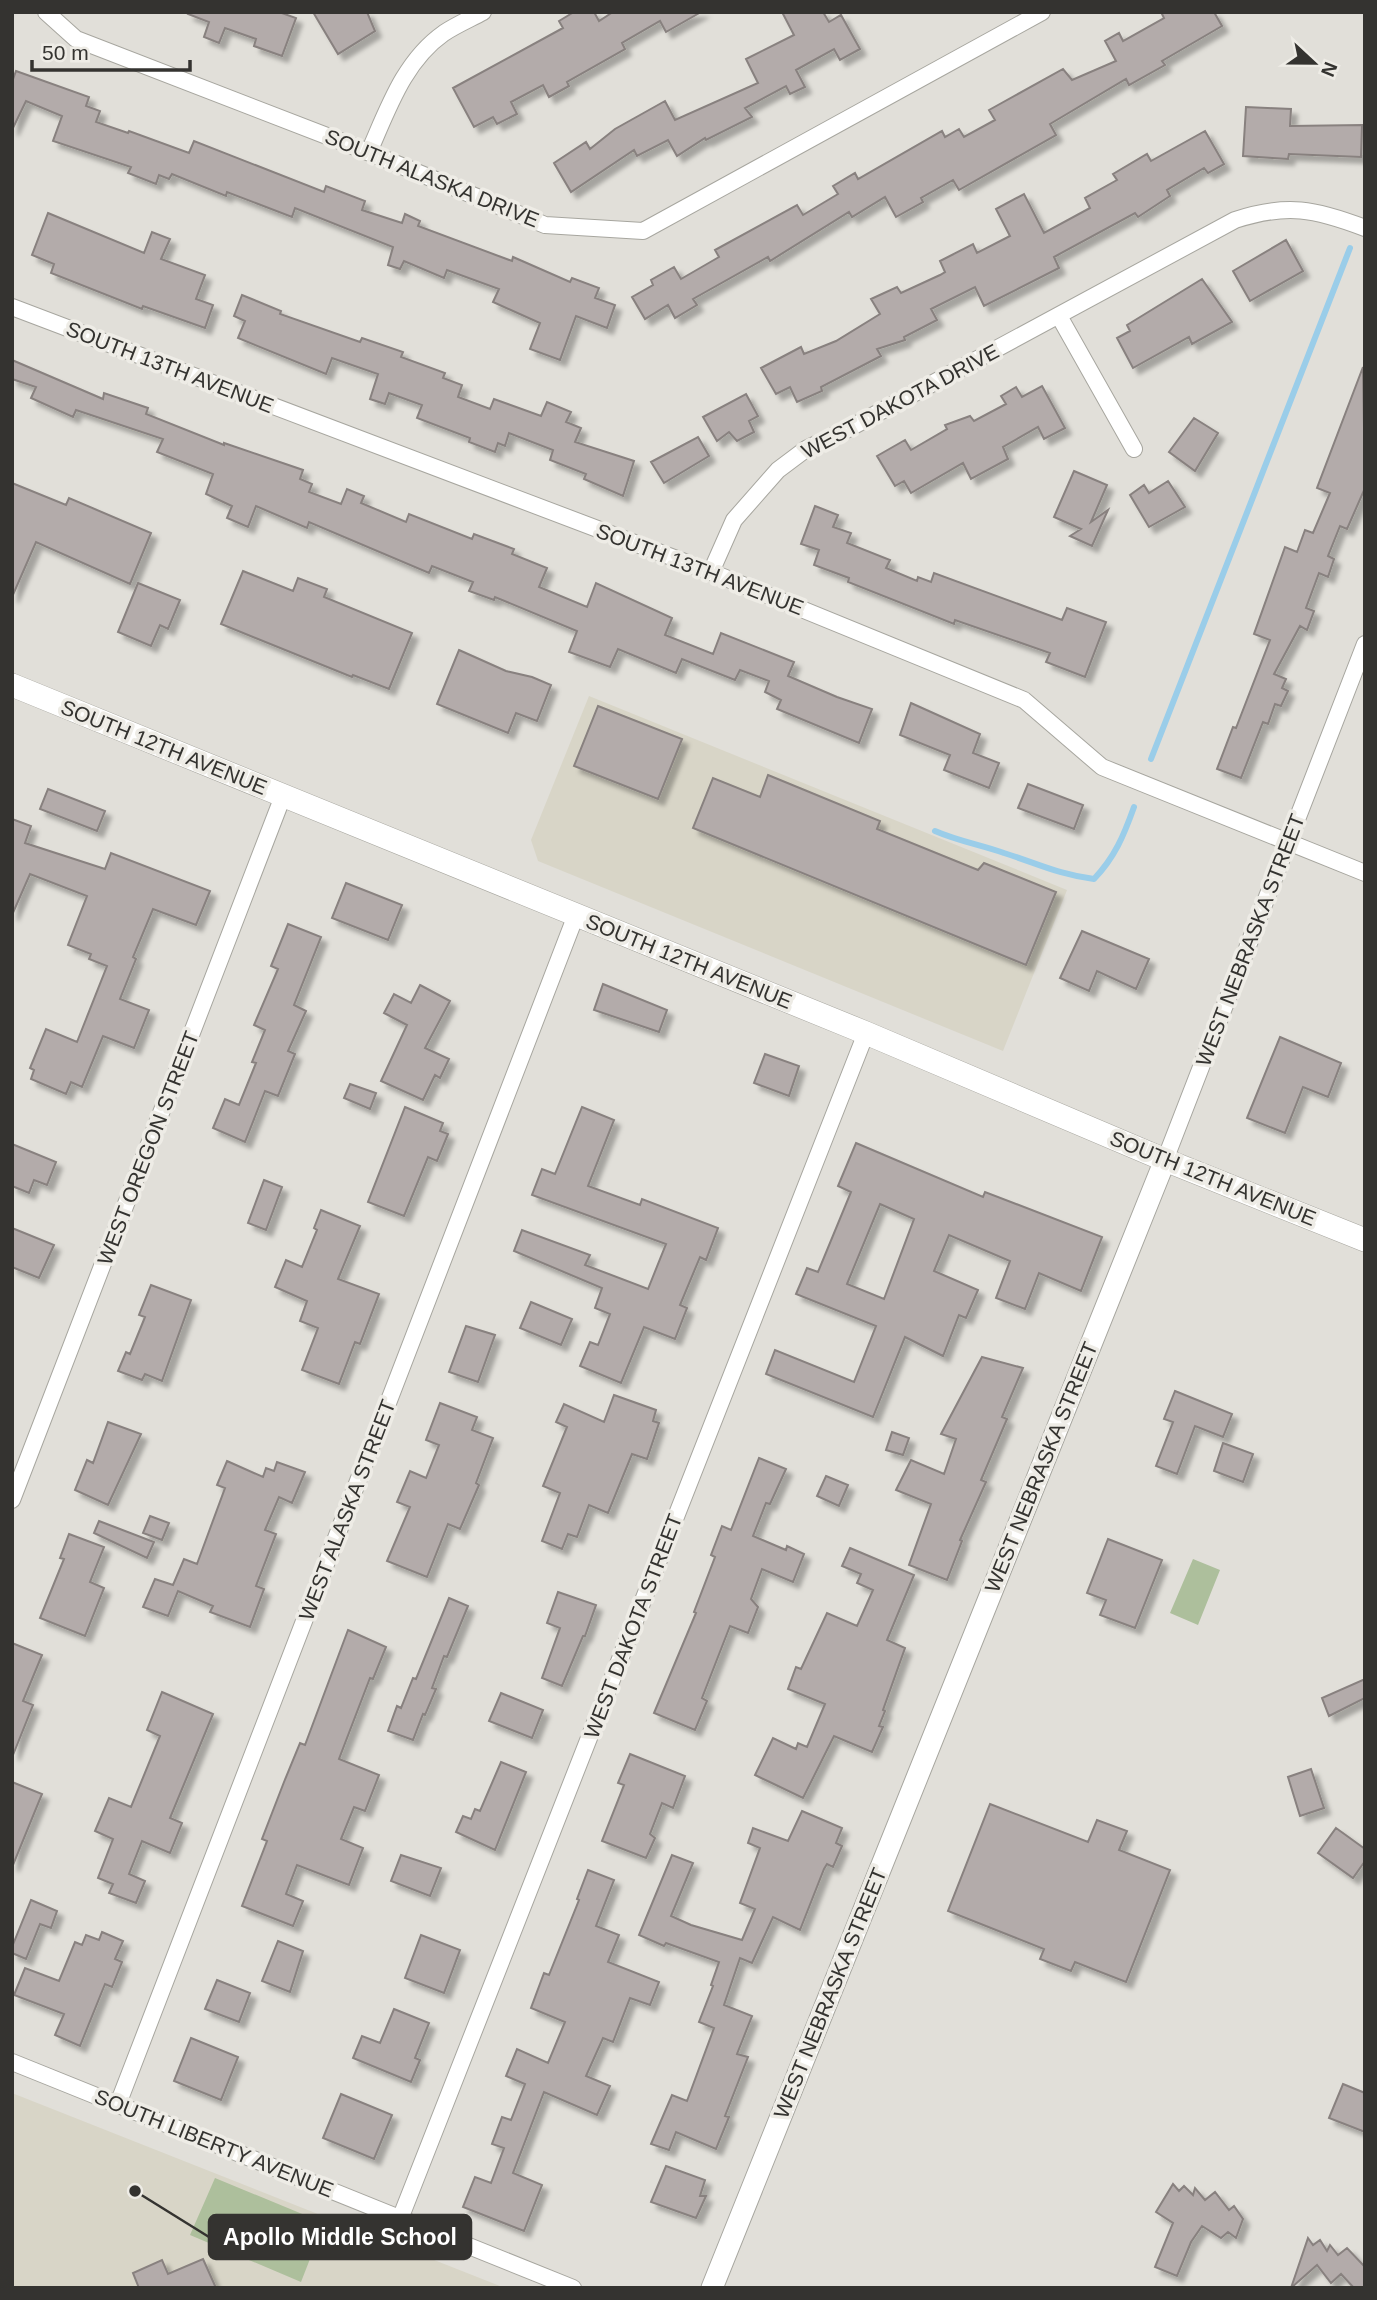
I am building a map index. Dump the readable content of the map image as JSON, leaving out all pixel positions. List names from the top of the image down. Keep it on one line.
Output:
{"streets":{"main road":["SOUTH 12TH AVENUE"],"street":["SOUTH ALASKA DRIVE","SOUTH 13TH AVENUE","WEST DAKOTA DRIVE","WEST NEBRASKA STREET","WEST OREGON STREET","WEST ALASKA STREET","WEST DAKOTA STREET","SOUTH LIBERTY AVENUE"]},"crossings":[["SOUTH 13TH AVENUE","WEST DAKOTA DRIVE"],["SOUTH 13TH AVENUE","WEST NEBRASKA STREET"],["SOUTH 12TH AVENUE","WEST NEBRASKA STREET"],["SOUTH 12TH AVENUE","WEST OREGON STREET"],["SOUTH 12TH AVENUE","WEST ALASKA STREET"],["SOUTH 12TH AVENUE","WEST DAKOTA STREET"],["WEST ALASKA STREET","SOUTH LIBERTY AVENUE"],["WEST DAKOTA STREET","SOUTH LIBERTY AVENUE"]],"places":["Apollo Middle School"],"scale_bar":"50 m","north":"right"}
